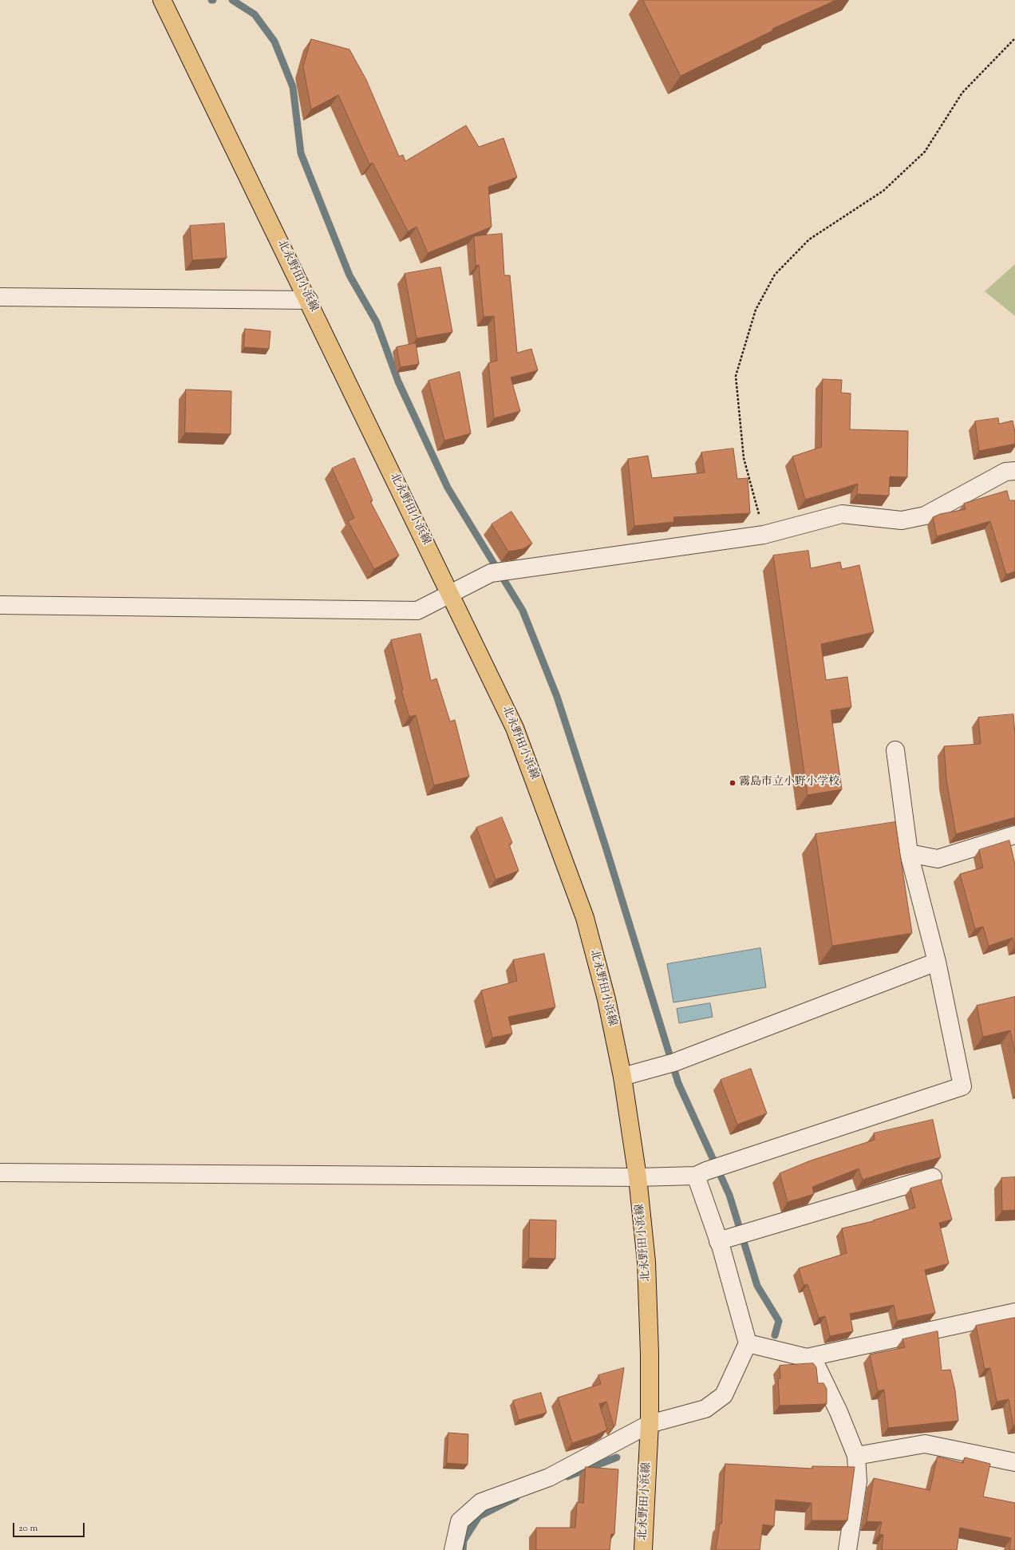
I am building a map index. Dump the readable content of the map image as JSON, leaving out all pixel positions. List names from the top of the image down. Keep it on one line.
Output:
{"streets":{"main road":["北永野田小浜線"]},"places":["霧島市立小野小学校"],"scale_bar":"20 m"}
